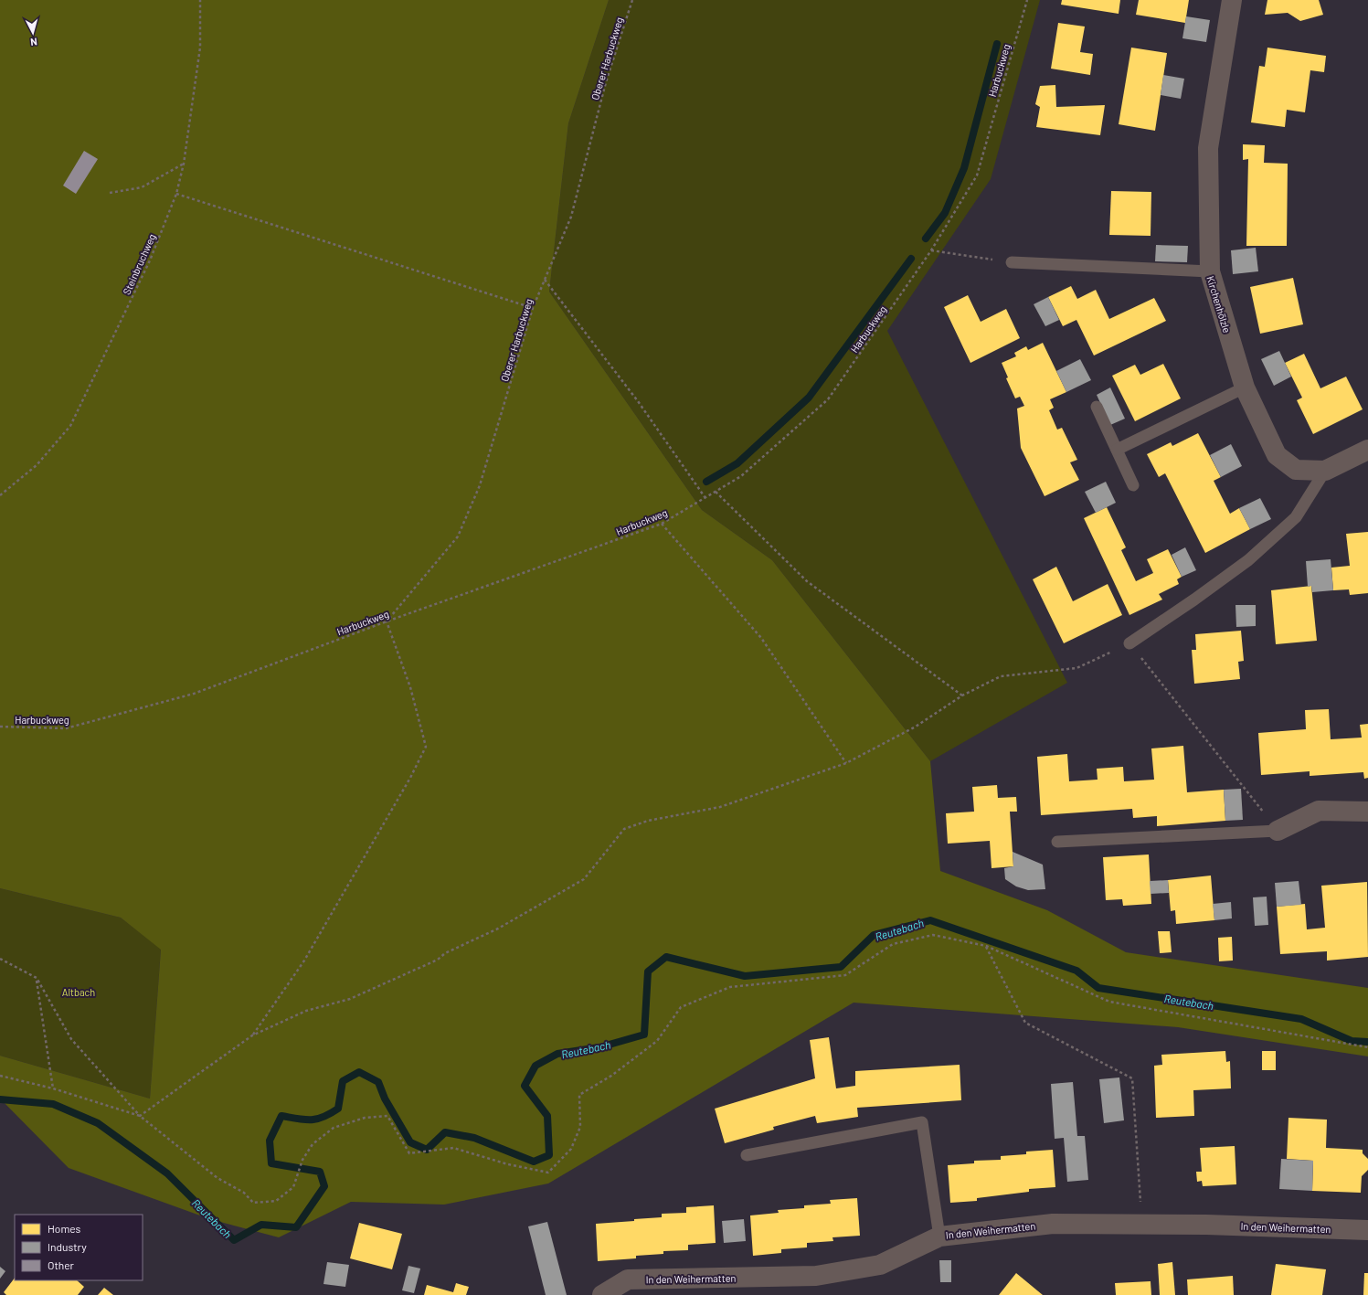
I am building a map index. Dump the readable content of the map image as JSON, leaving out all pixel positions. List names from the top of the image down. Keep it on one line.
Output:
{"streets":{"street":["Kirchenhölzle","In den Weihermatten"],"path":["Oberer Harbuckweg","Harbuckweg","Steinbruchweg"]},"crossings":[["Oberer Harbuckweg","Harbuckweg"]],"water":["Reutebach"],"parks":["Altbach"],"legend":["Homes","Industry","Other"],"north":"bottom"}
